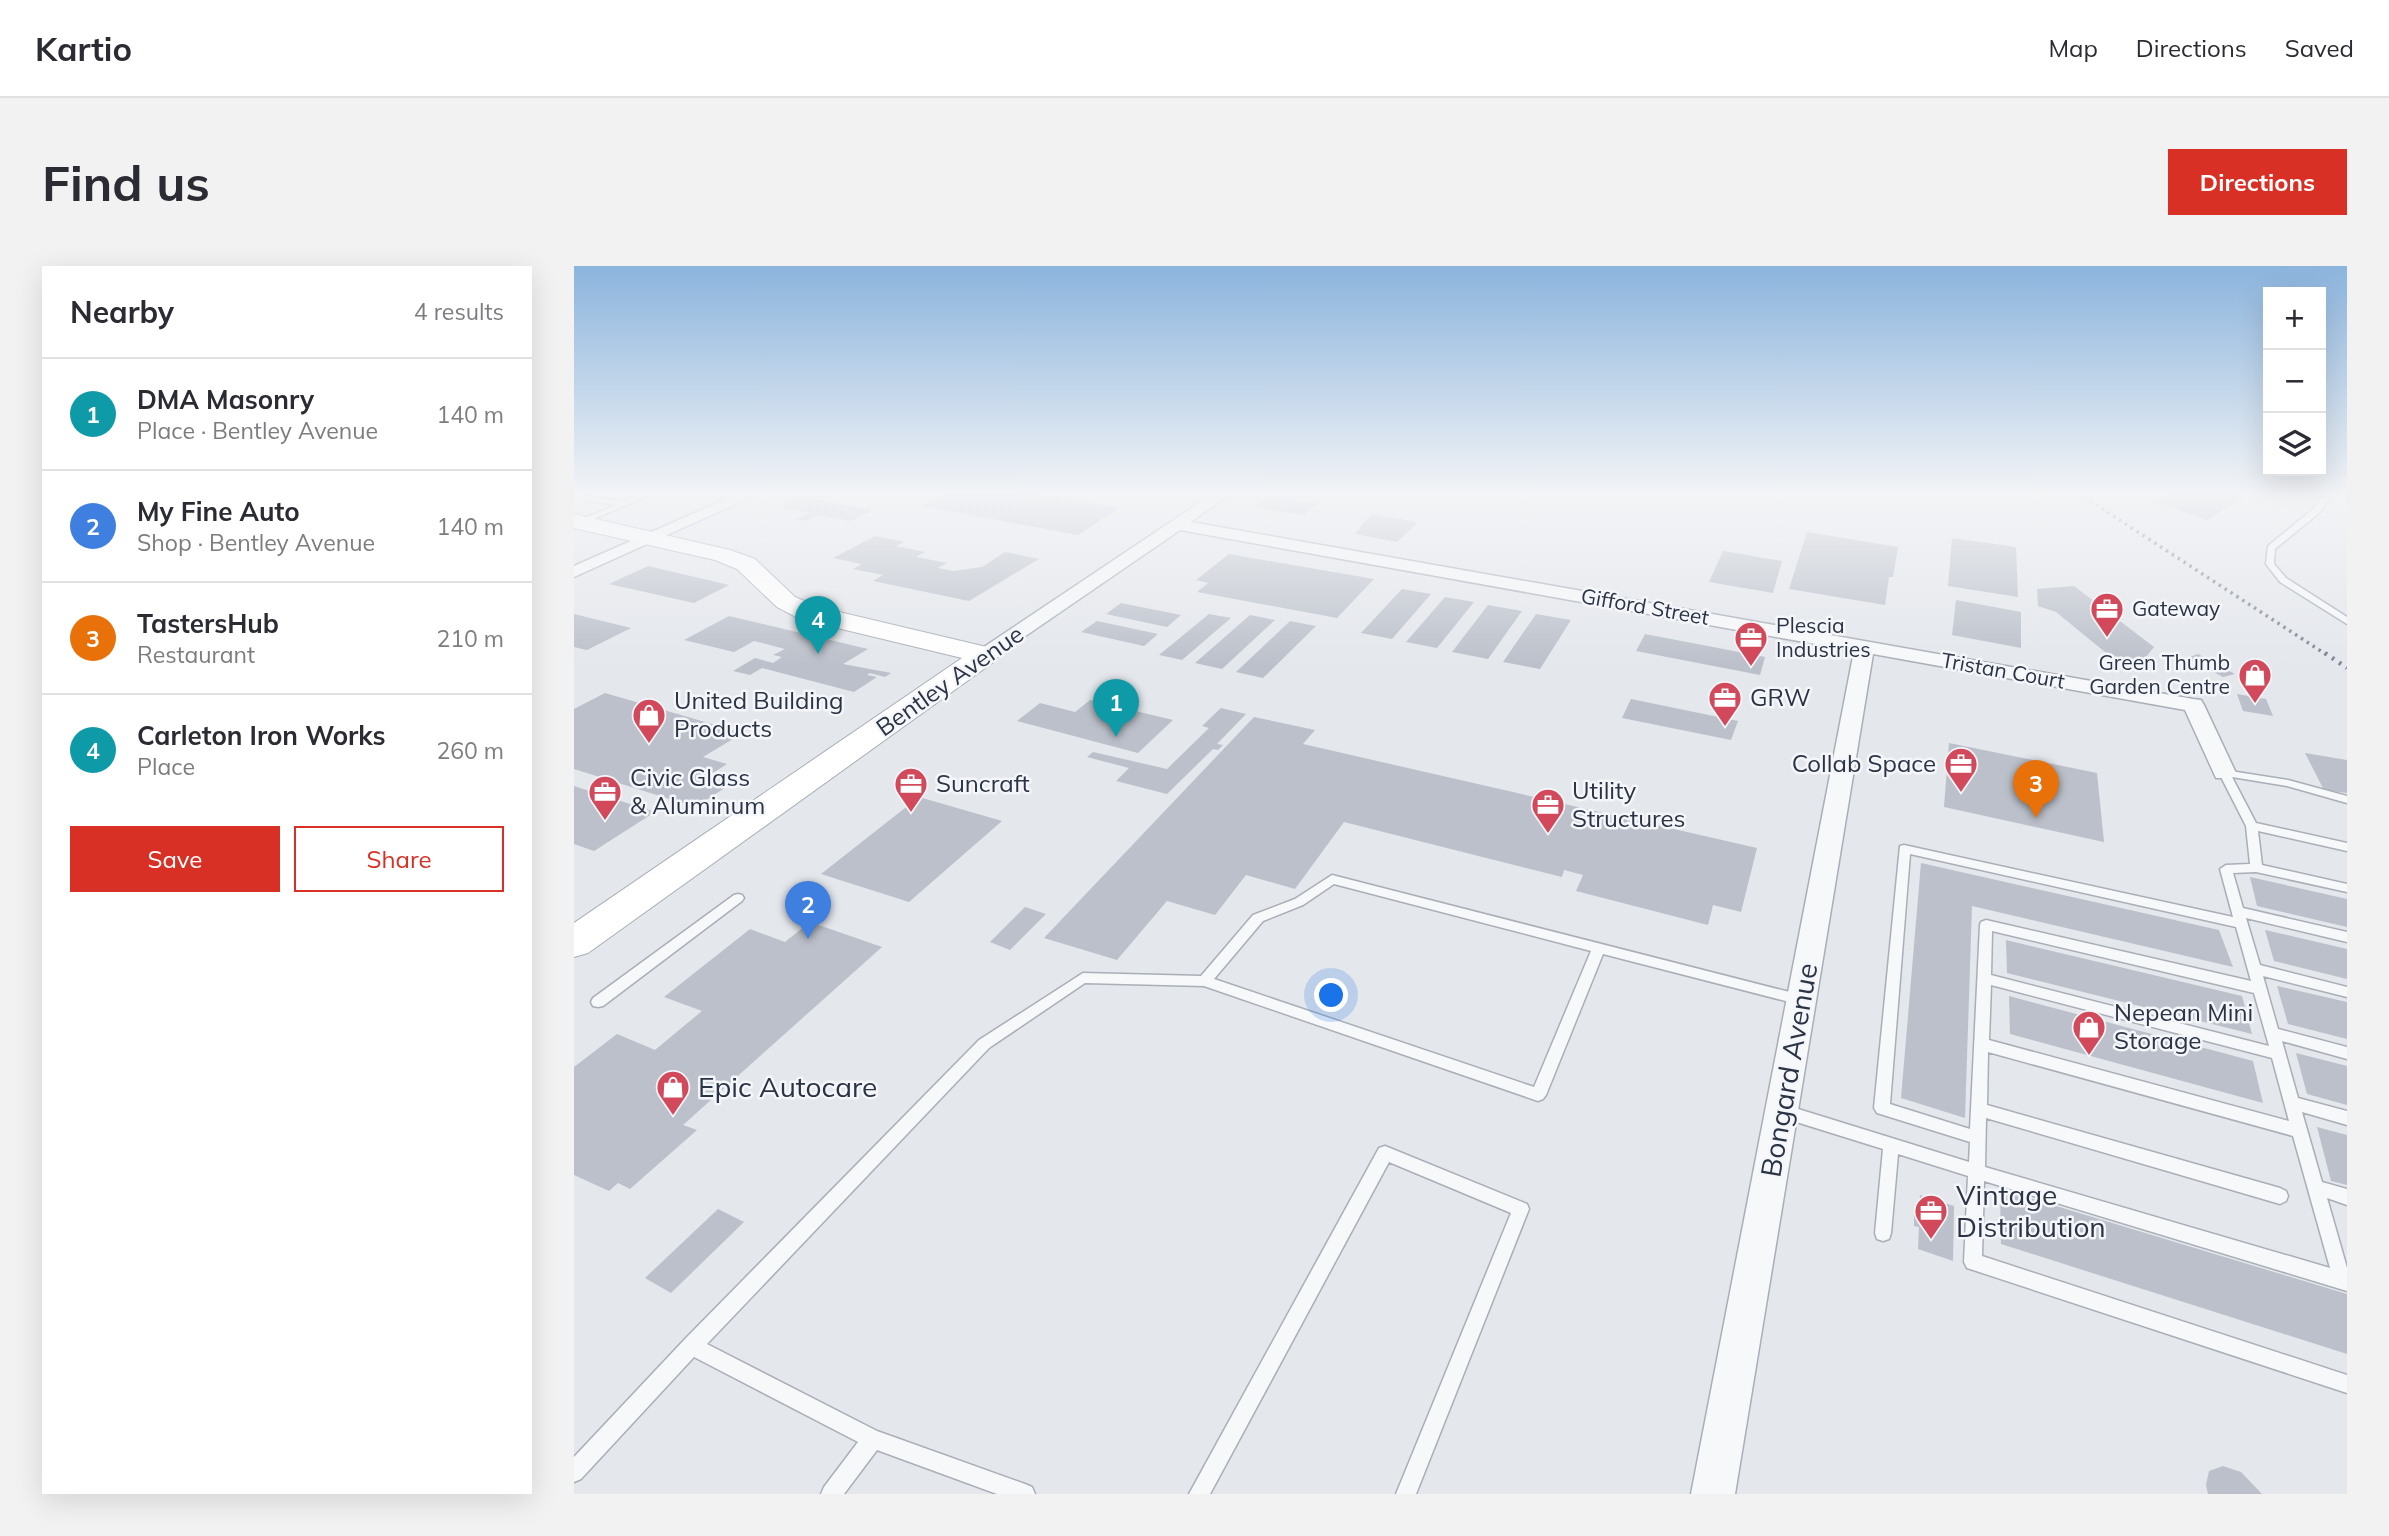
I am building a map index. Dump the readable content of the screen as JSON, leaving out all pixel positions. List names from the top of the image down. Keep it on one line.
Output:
{"streets":{"street":["Gifford Street","Tristan Court","Bentley Avenue","Bongard Avenue"]},"crossings":[["Gifford Street","Tristan Court"],["Gifford Street","Bongard Avenue"],["Tristan Court","Bongard Avenue"]],"places":{"office":["Gateway","Plescia Industries","GRW","Collab Space","Suncraft","Civic Glass & Aluminum","Utility Structures","Vintage Distribution"],"shop":["Green Thumb Garden Centre","United Building Products","Nepean Mini Storage","Epic Autocare"]},"page":{"header":"Kartio","nav":["Map","Directions","Saved"],"buttons":["Directions",["Save","Share"]],"title":"Find us","heading":["Nearby","4 results"],"map_buttons":["+","−"],"list":[{"mark":"1","name":"DMA Masonry","note":"Place · Bentley Avenue","value":"140 m"},{"mark":"2","name":"My Fine Auto","note":"Shop · Bentley Avenue","value":"140 m"},{"mark":"3","name":"TastersHub","note":"Restaurant","value":"210 m"},{"mark":"4","name":"Carleton Iron Works","note":"Place","value":"260 m"}],"pins":["4","1","3","2"]}}
